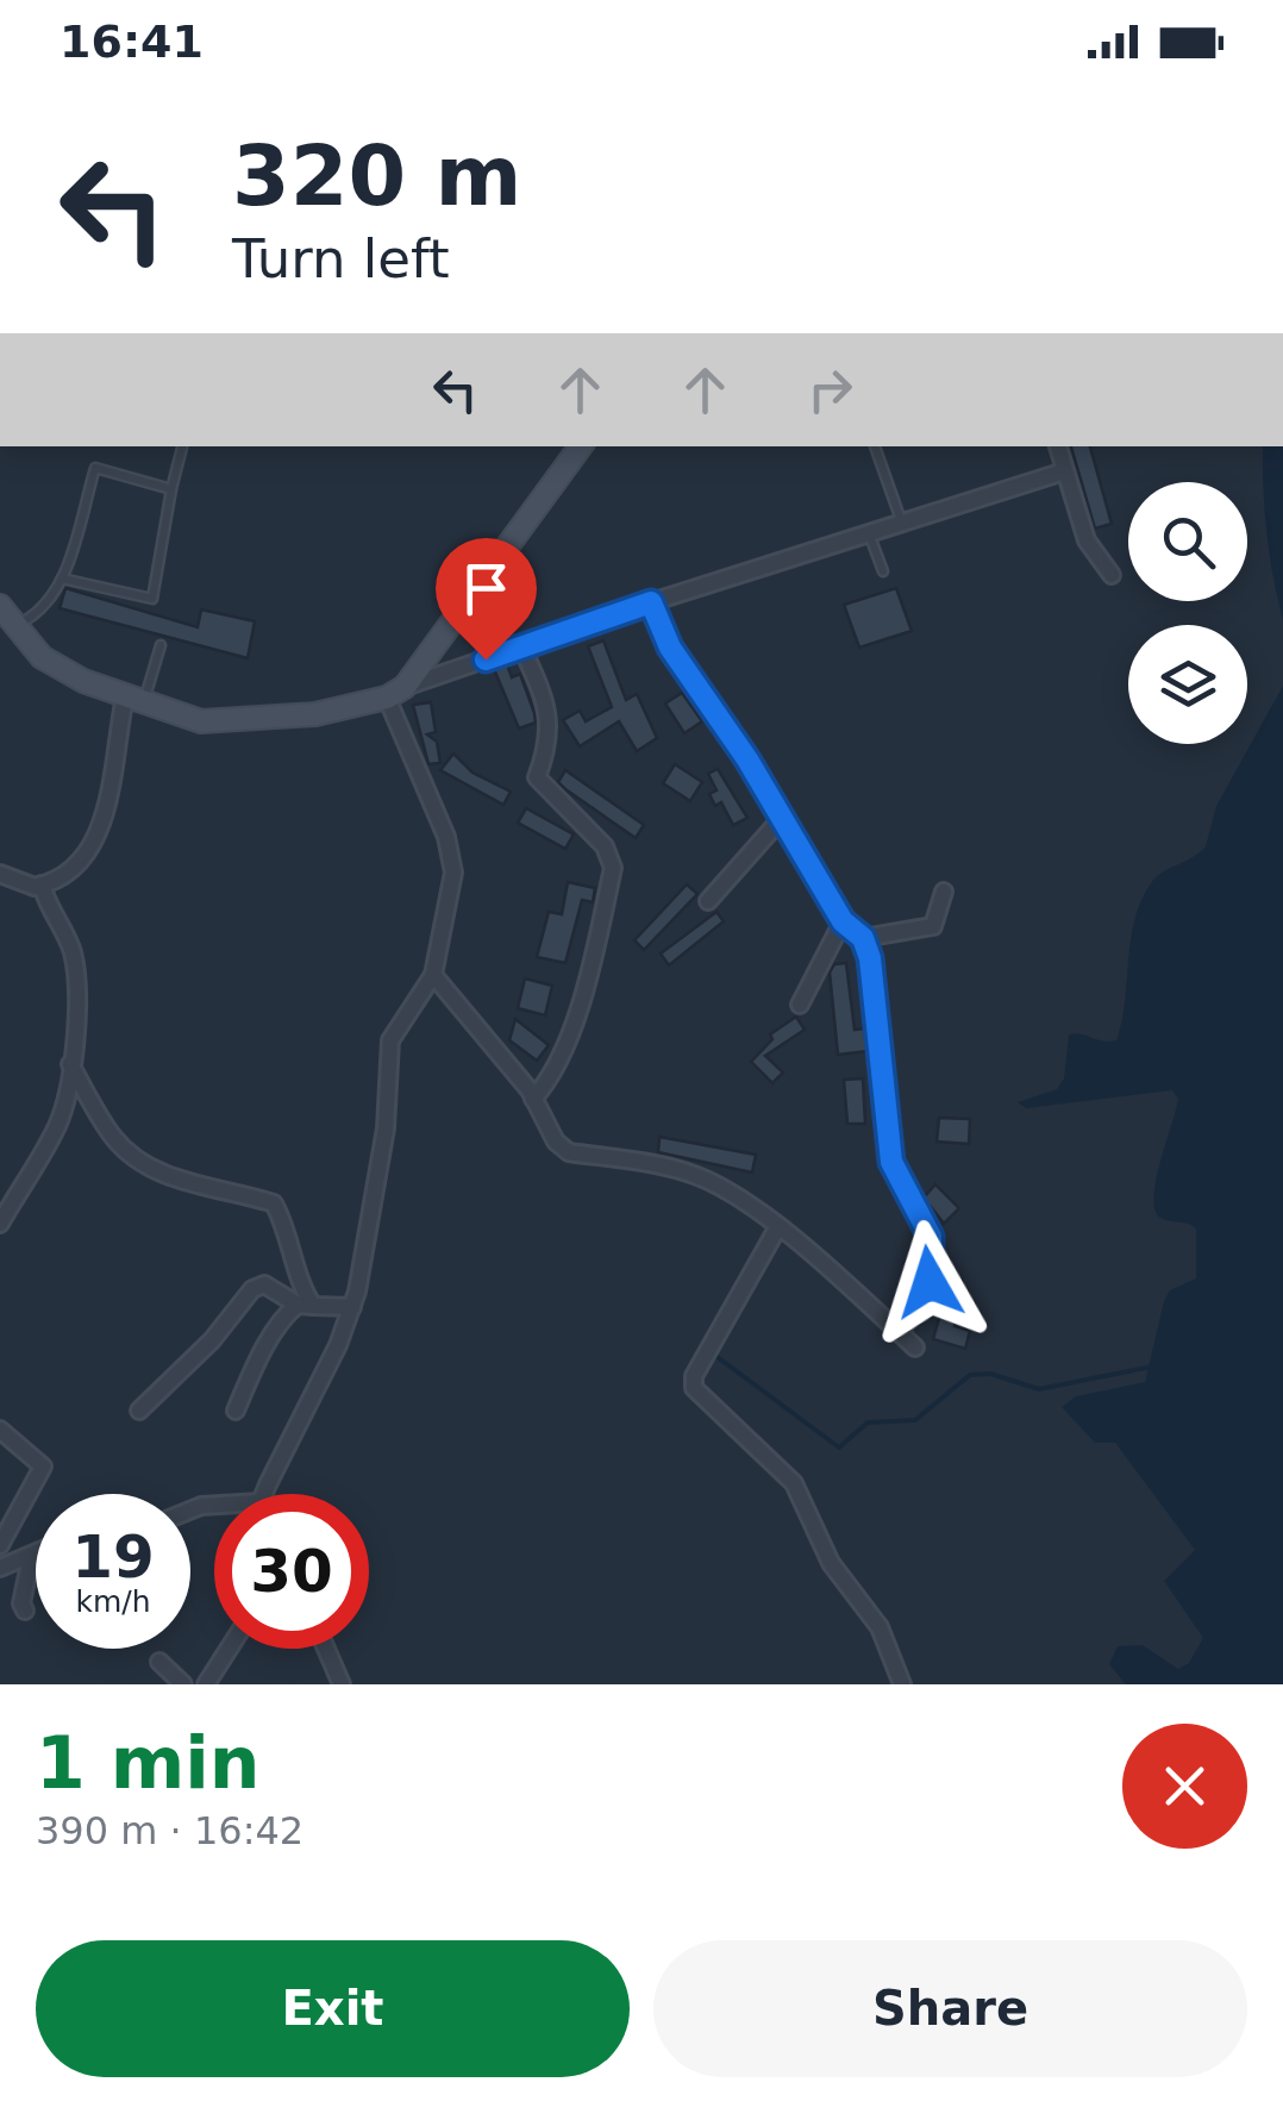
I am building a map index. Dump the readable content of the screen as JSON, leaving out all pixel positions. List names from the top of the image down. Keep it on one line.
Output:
{"page":{"status":"16:41","turn":["320 m","Turn left"],"speed":"19 km/h","limit":"30","heading":["1 min","390 m · 16:42"],"buttons":["Exit","Share"]}}
